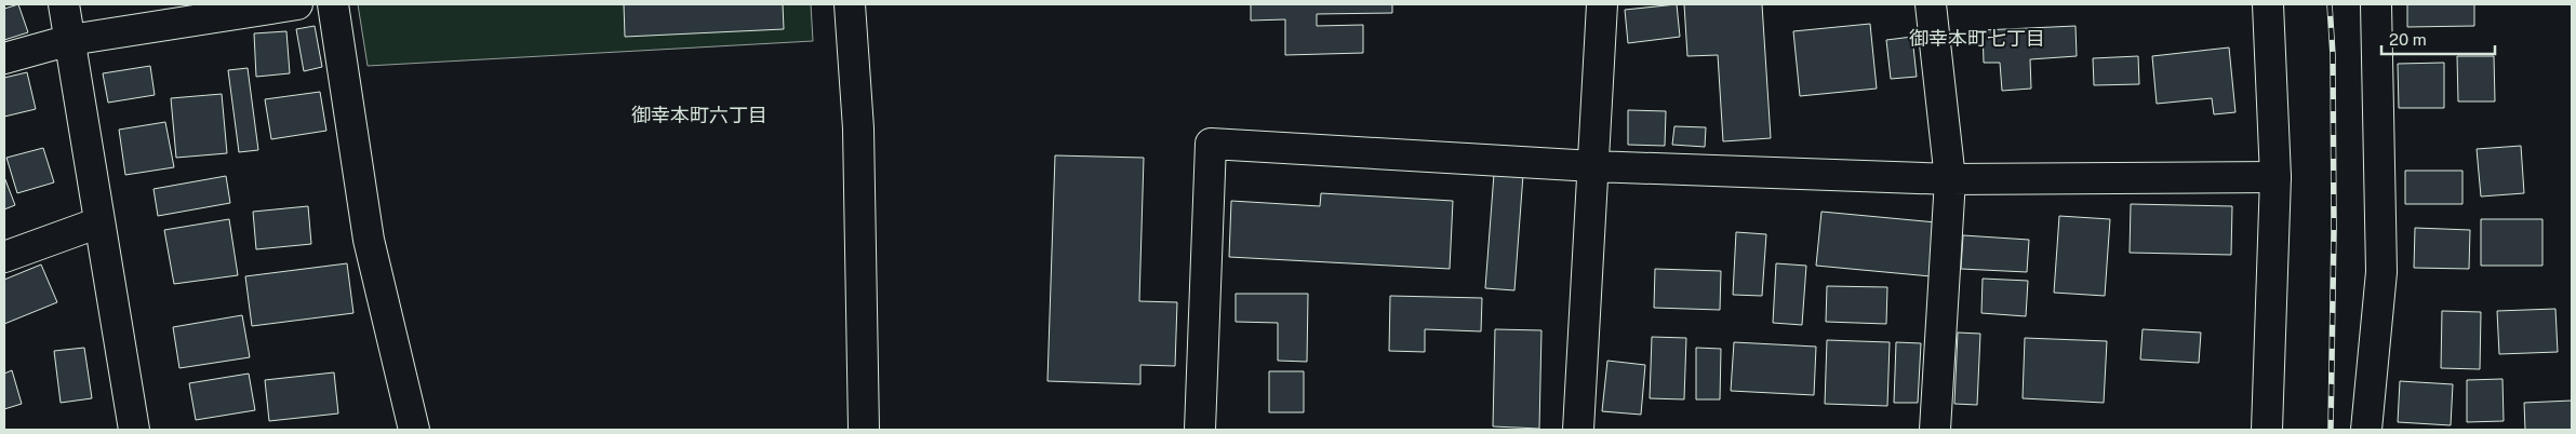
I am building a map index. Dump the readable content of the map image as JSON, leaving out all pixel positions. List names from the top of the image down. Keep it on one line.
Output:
{"districts":["御幸本町七丁目","御幸本町六丁目"],"scale_bar":"20 m"}
